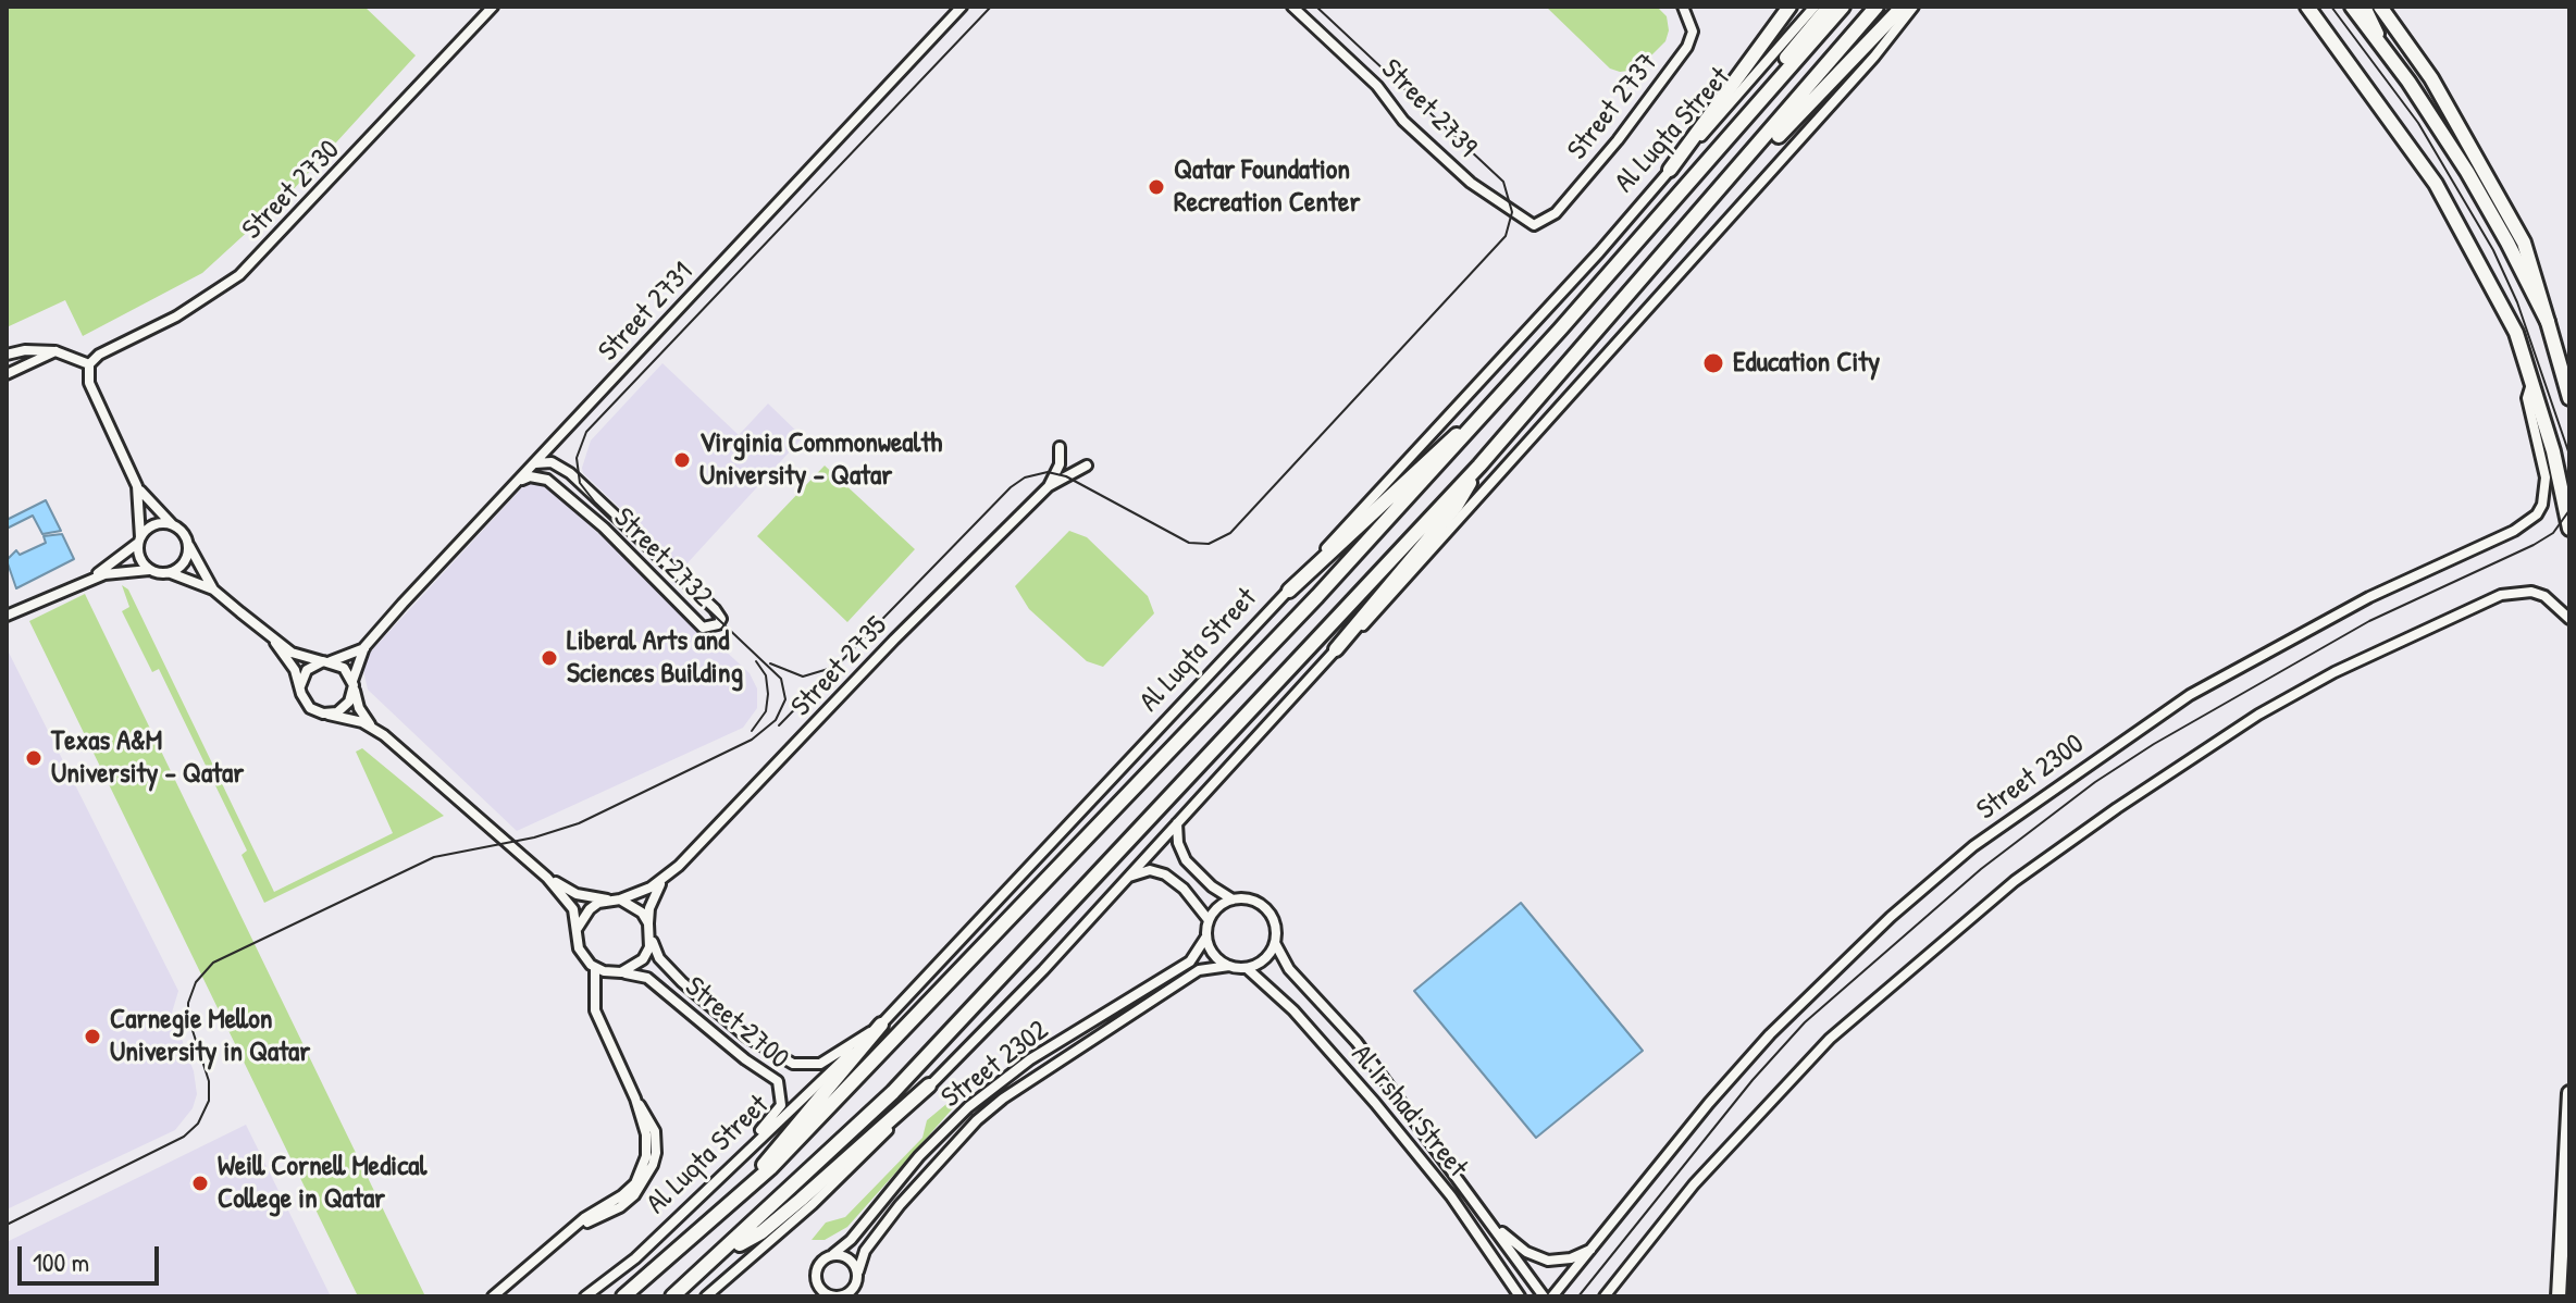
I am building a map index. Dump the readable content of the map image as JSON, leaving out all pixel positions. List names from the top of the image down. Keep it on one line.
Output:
{"streets":{"main road":["Al Luqta Street"],"street":["Street 2737","Street 2739","Street 2730","Street 2731","Street 2732","Street 2735","Street 2300","Street 2700","Street 2302","Al Irshad Street"]},"crossings":[["Street 2737","Street 2739"],["Al Luqta Street","Street 2700"],["Street 2731","Street 2732"],["Street 2735","Street 2700"],["Street 2300","Al Irshad Street"],["Street 2302","Al Irshad Street"]],"places":["Qatar Foundation Recreation Center","Education City","Virginia Commonwealth University - Qatar","Liberal Arts and Sciences Building","Texas A&M University - Qatar","Carnegie Mellon University in Qatar","Weill Cornell Medical College in Qatar"],"scale_bar":"100 m"}
